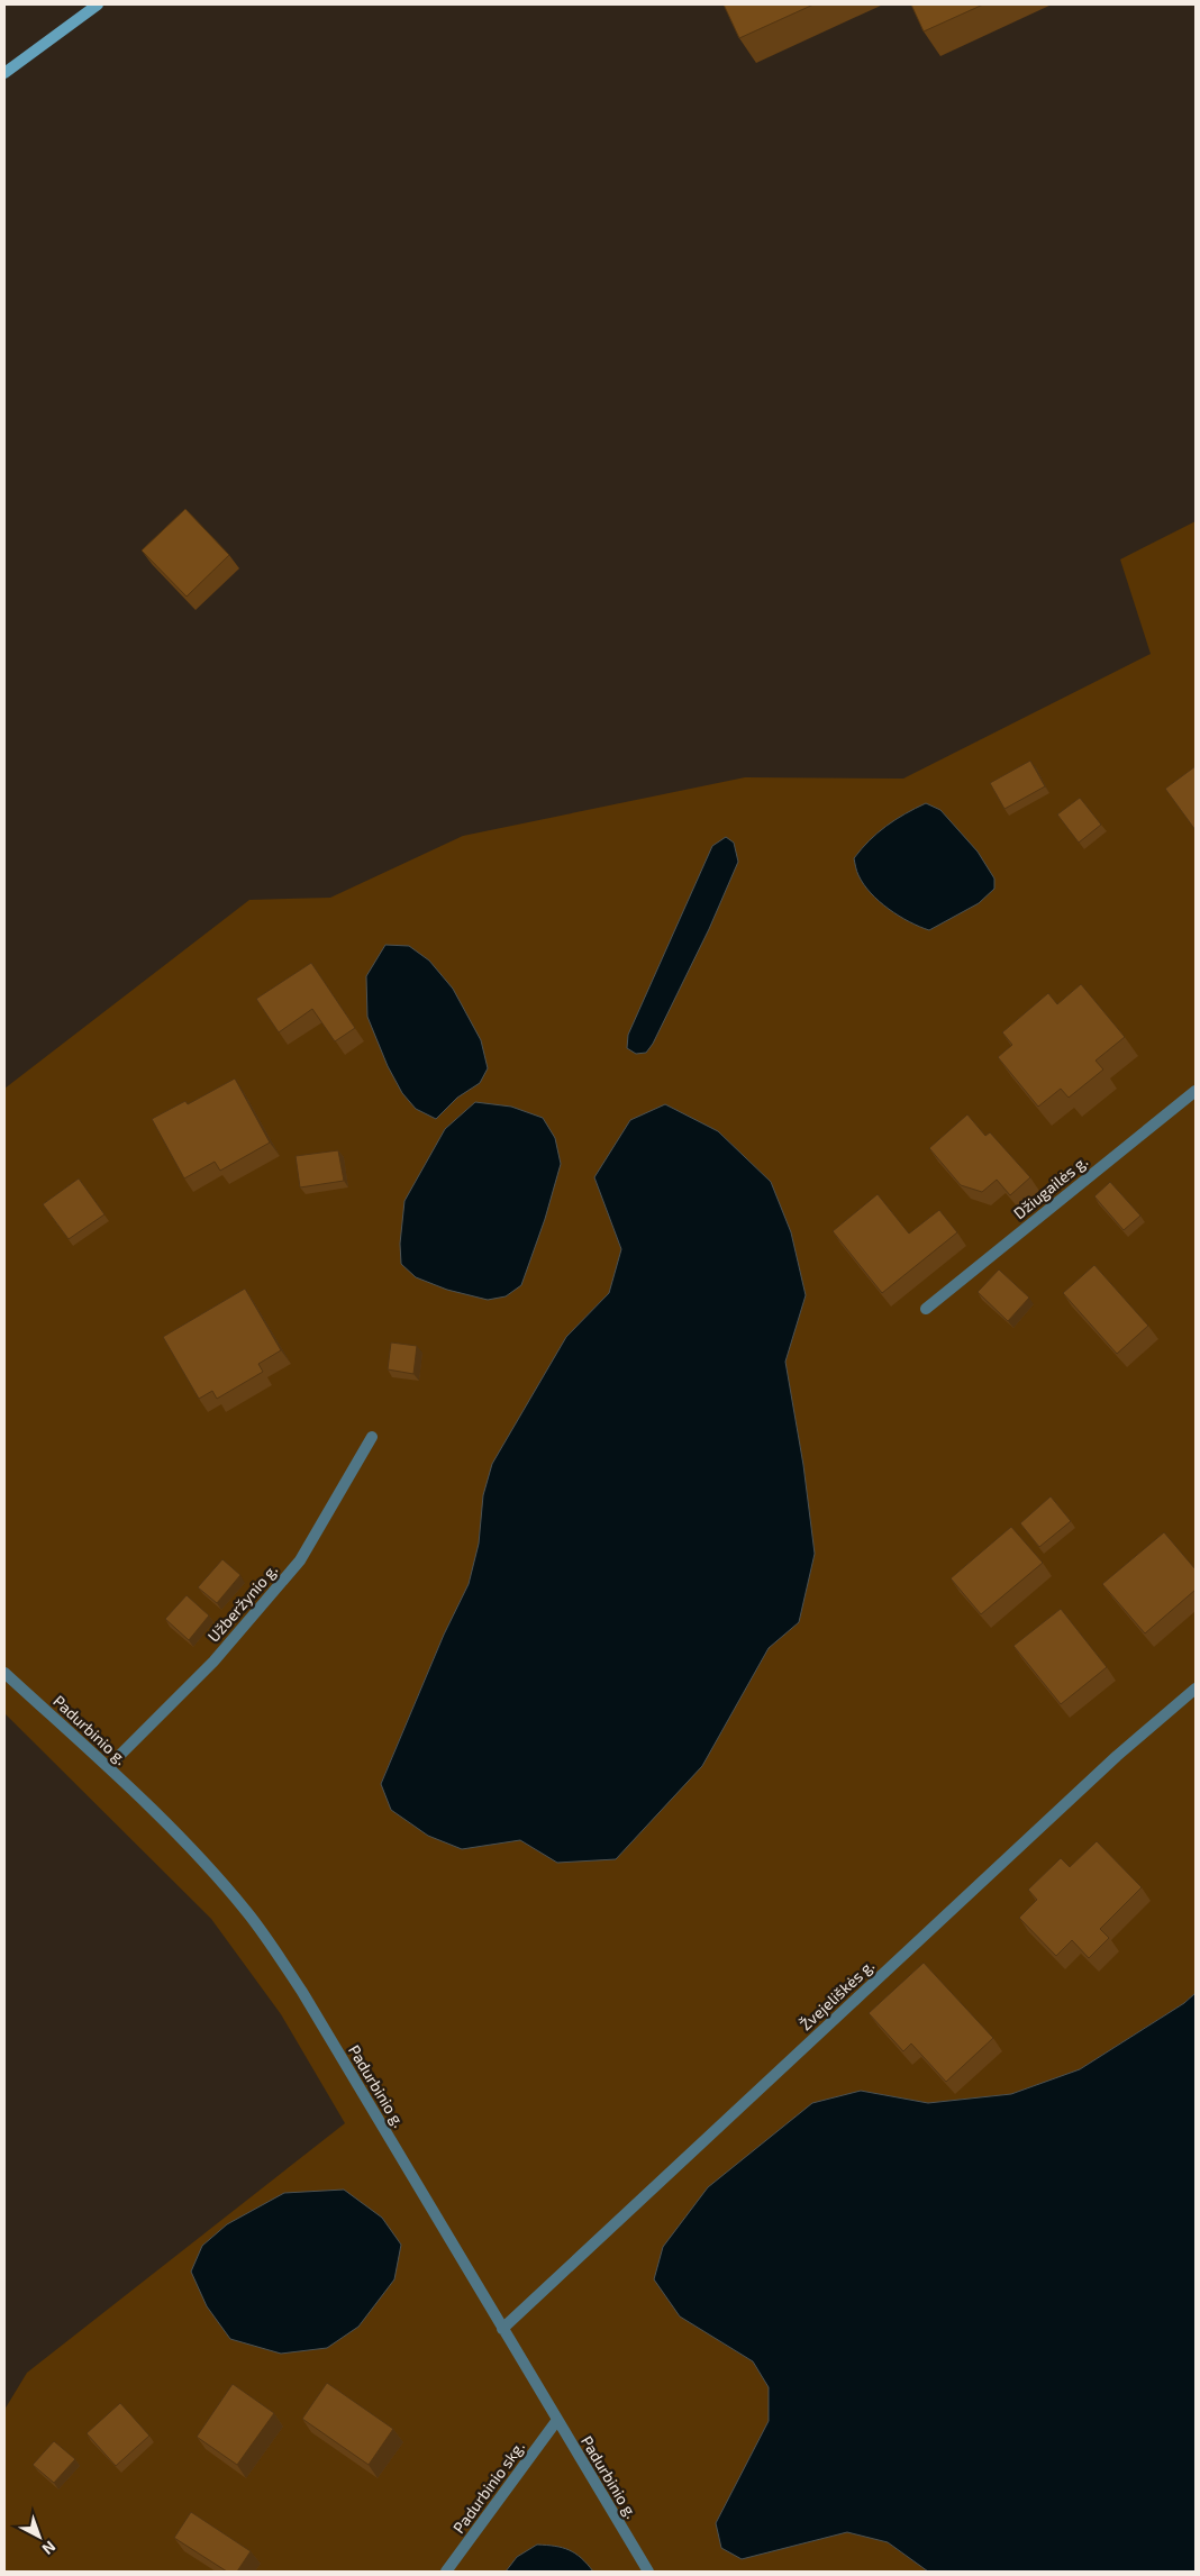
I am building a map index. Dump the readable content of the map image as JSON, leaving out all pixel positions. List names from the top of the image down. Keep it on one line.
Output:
{"streets":{"street":["Džiugailės g.","Užberžynio g.","Padurbinio g.","Žvejeliškės g.","Padurbinio skg."]},"crossings":[["Užberžynio g.","Padurbinio g."],["Padurbinio g.","Žvejeliškės g."],["Padurbinio g.","Padurbinio skg."]],"north":"bottom right"}
